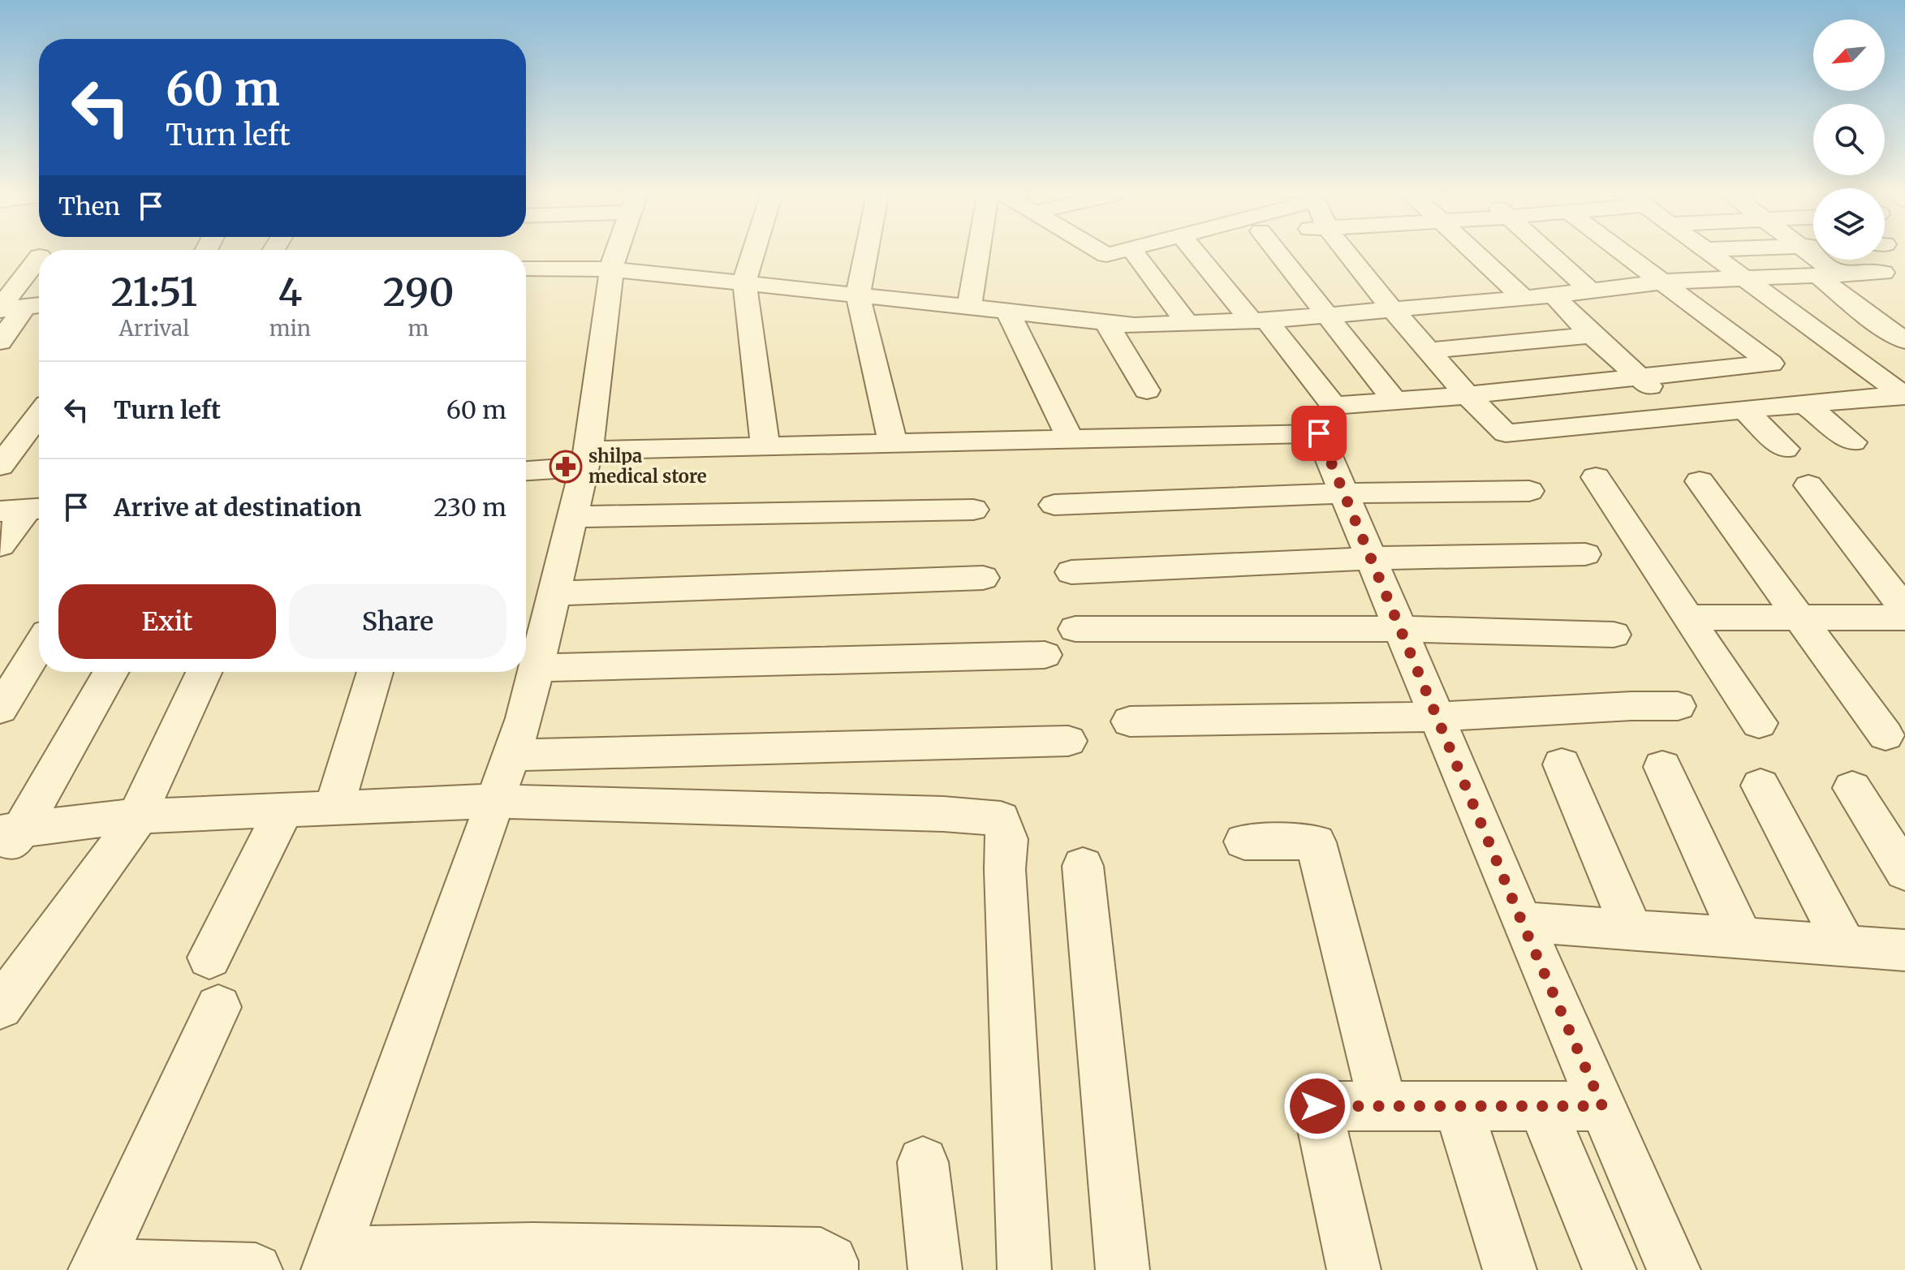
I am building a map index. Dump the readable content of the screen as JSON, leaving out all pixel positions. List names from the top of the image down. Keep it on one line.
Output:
{"places":{"pharmacy":["shilpa medical store"]},"north":"bottom left","page":{"turn":["60 m","Turn left"],"then":"Then","eta":["21:51","Arrival","4","min","290","m"],"list":[{"name":"Turn left","value":"60 m"},{"name":"Arrive at destination","value":"230 m"}],"buttons":["Exit","Share"]}}
